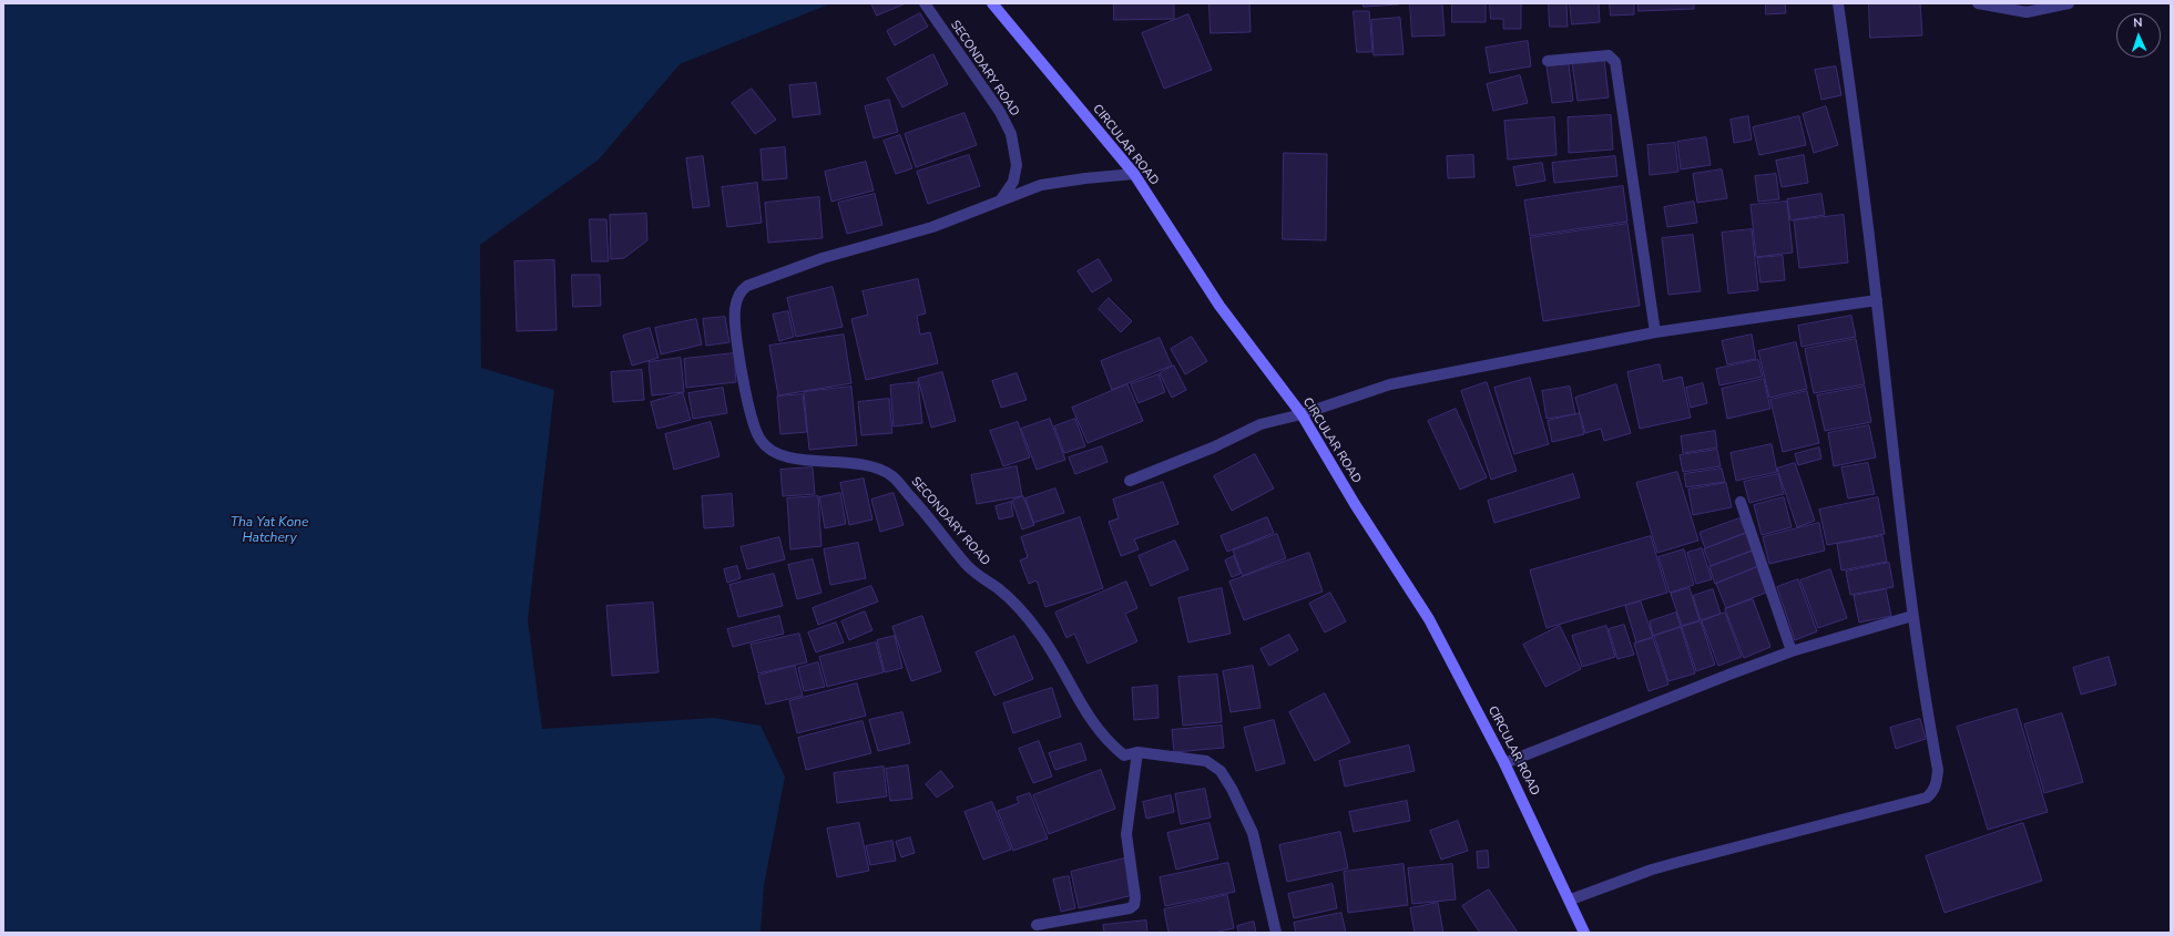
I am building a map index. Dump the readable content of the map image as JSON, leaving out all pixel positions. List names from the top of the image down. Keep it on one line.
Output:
{"streets":{"street":["SECONDARY ROAD","CIRCULAR ROAD"]},"crossings":[["SECONDARY ROAD","CIRCULAR ROAD"]],"water":["Tha Yat Kone Hatchery"],"north":"top"}
